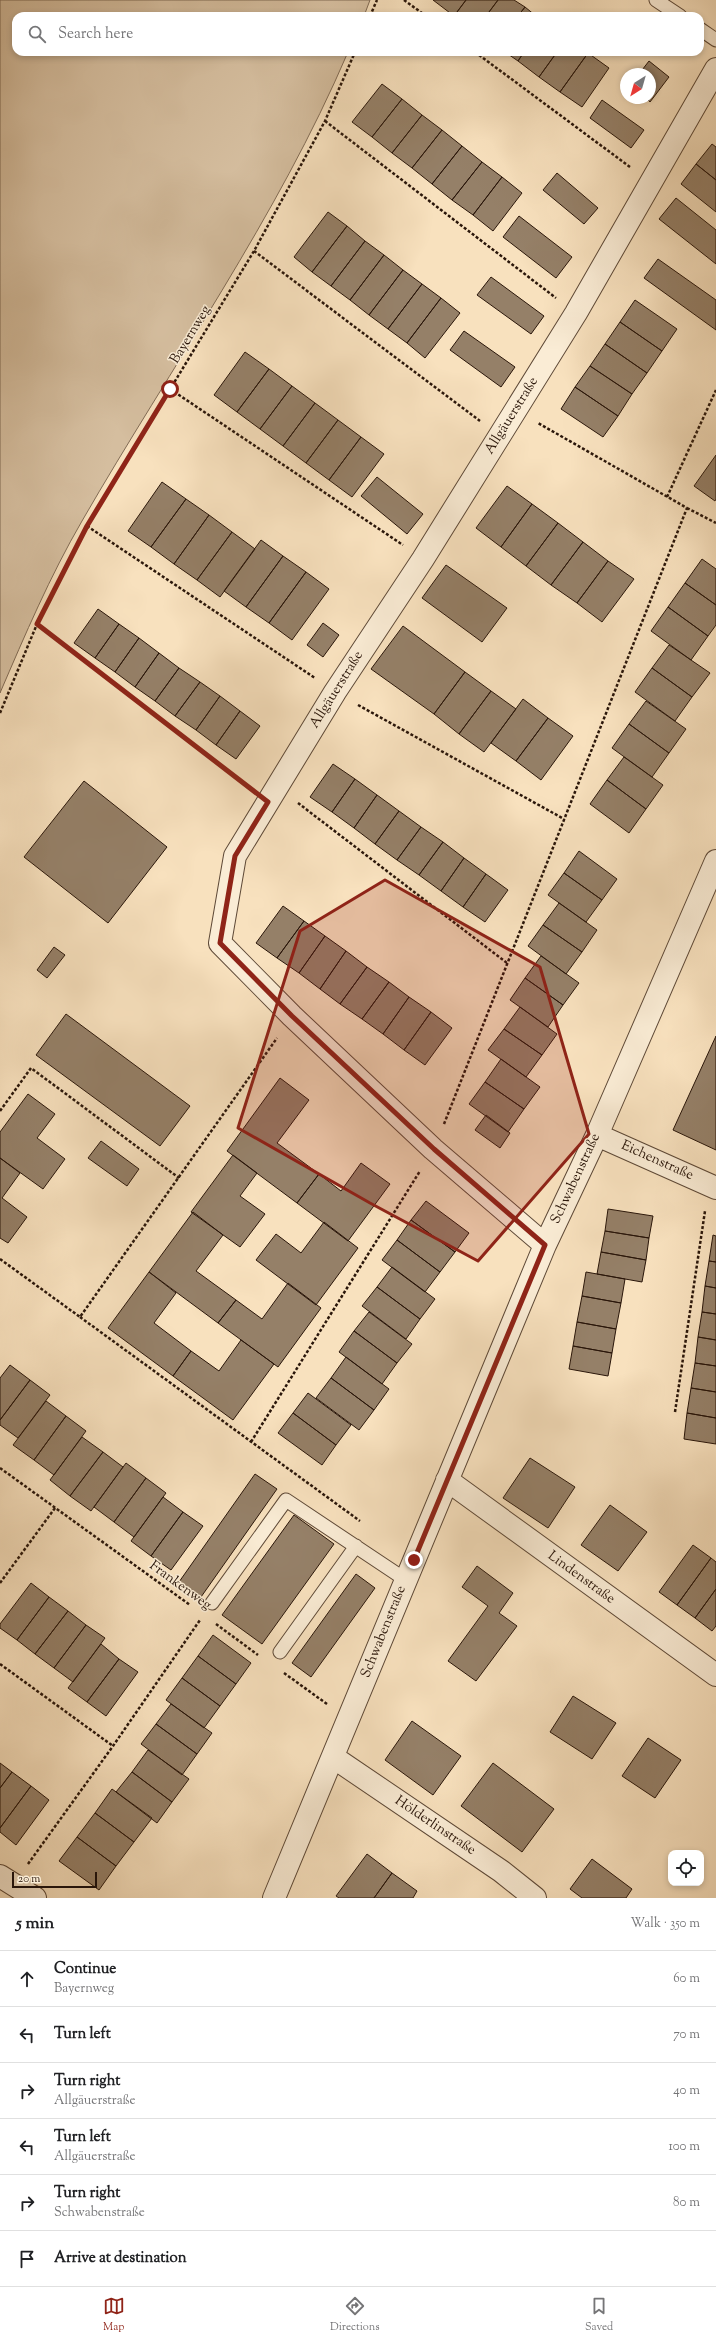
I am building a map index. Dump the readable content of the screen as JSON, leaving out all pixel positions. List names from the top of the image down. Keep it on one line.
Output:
{"streets":{"street":["Allgäuerstraße","Eichenstraße","Schwabenstraße","Lindenstraße","Hölderlinstraße"],"path":["Bayernweg","Frankenweg"]},"crossings":[["Allgäuerstraße","Schwabenstraße"],["Eichenstraße","Schwabenstraße"],["Schwabenstraße","Lindenstraße"],["Schwabenstraße","Hölderlinstraße"]],"scale_bar":"20 m","north":"bottom left","page":{"search":"Search here","scale":"20 m","heading":["5 min","Walk · 350 m"],"list":[["Continue","Bayernweg","60 m"],["Turn left","70 m"],["Turn right","Allgäuerstraße","40 m"],["Turn left","Allgäuerstraße","100 m"],["Turn right","Schwabenstraße","80 m"],"Arrive at destination"],"nav":["Map","Directions","Saved"]}}
